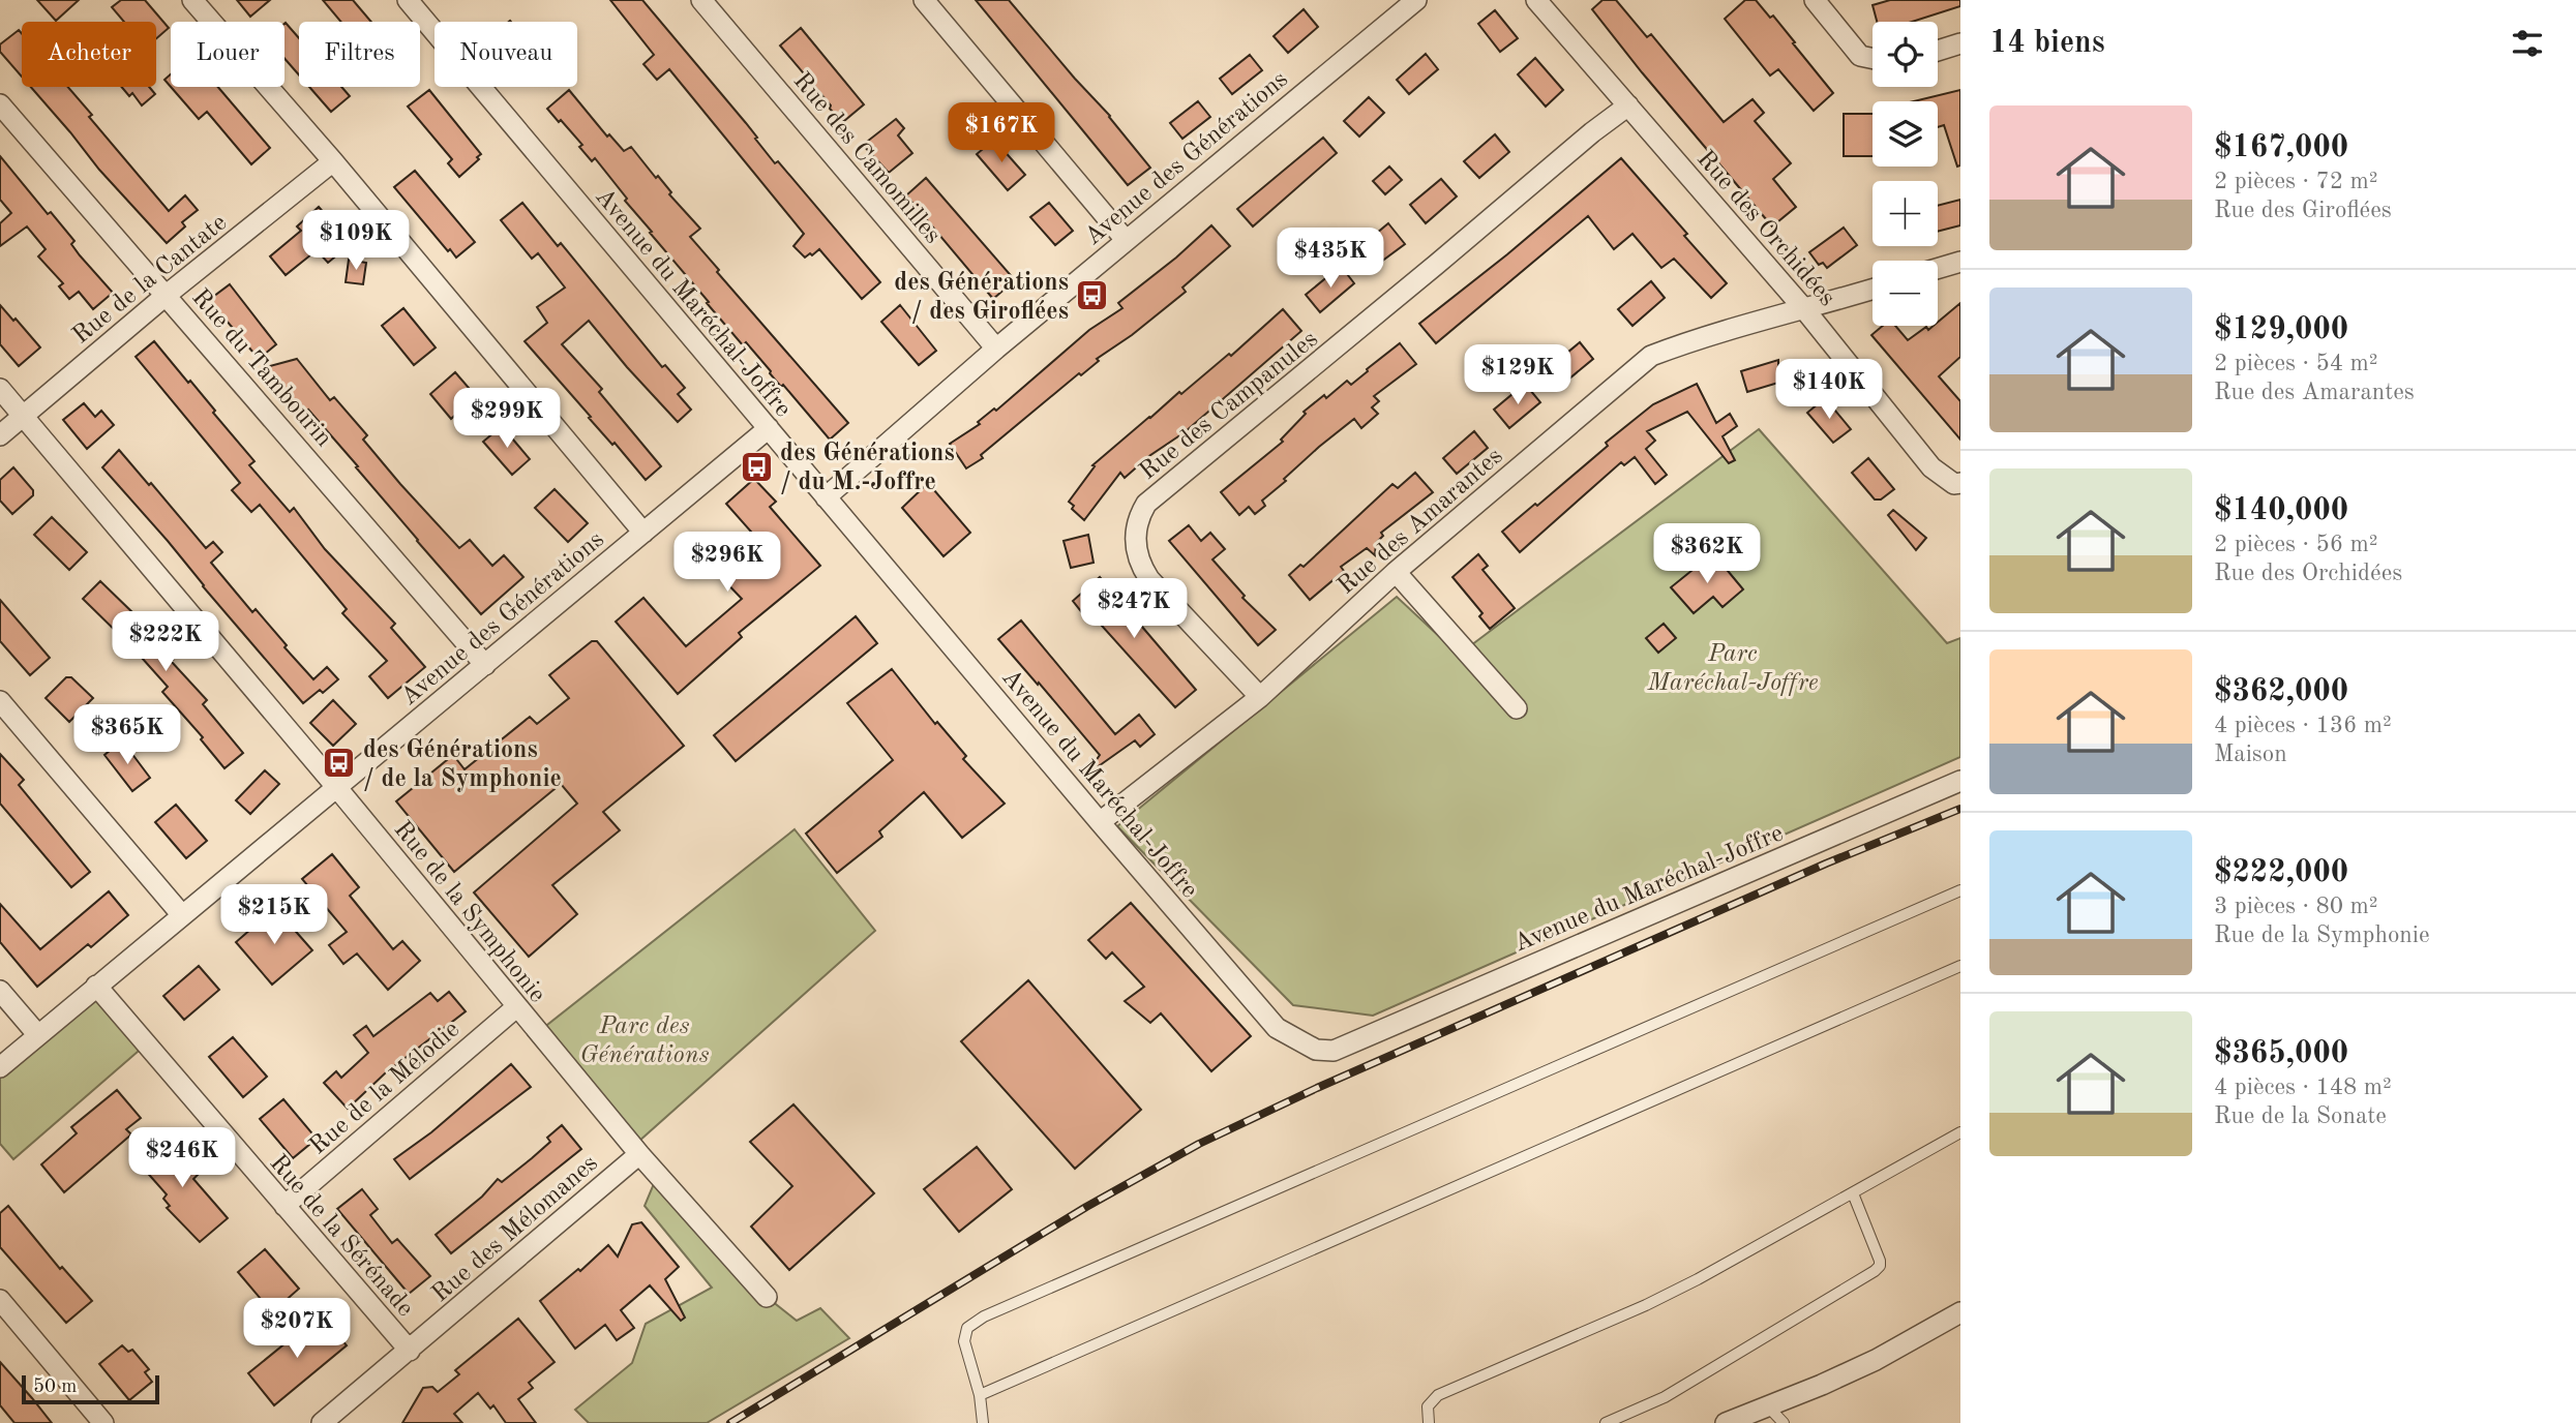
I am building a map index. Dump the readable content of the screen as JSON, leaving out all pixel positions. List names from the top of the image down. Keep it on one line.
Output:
{"streets":{"street":["Rue des Camomilles","Avenue des Générations","Rue des Orchidées","Rue de la Cantate","Avenue du Maréchal-Joffre","Rue du Tambourin","Rue des Campanules","Rue des Amarantes","Rue de la Symphonie","Rue de la Mélodie","Rue des Mélomanes","Rue de la Sérénade"]},"crossings":[["Rue des Camomilles","Avenue des Générations"],["Avenue des Générations","Avenue du Maréchal-Joffre"],["Avenue des Générations","Rue du Tambourin"],["Avenue des Générations","Rue de la Symphonie"],["Avenue des Générations","Rue de la Sérénade"],["Rue des Orchidées","Rue des Campanules"],["Rue des Orchidées","Rue des Amarantes"],["Rue de la Cantate","Rue du Tambourin"],["Rue de la Cantate","Rue de la Symphonie"],["Avenue du Maréchal-Joffre","Rue des Amarantes"],["Rue des Campanules","Rue des Amarantes"],["Rue de la Symphonie","Rue de la Mélodie"],["Rue de la Symphonie","Rue des Mélomanes"],["Rue de la Mélodie","Rue de la Sérénade"],["Rue des Mélomanes","Rue de la Sérénade"]],"parks":["Parc Maréchal-Joffre","Parc des Générations"],"places":{"bus stop":["des Générations / des Giroflées","des Générations / du M.-Joffre","des Générations / de la Symphonie"]},"scale_bar":"50 m","page":{"heading":"14 biens","map_buttons":["+","−"],"chip":["Acheter","Louer","Filtres","Nouveau"],"list":[{"name":"$167,000","note":"2 pièces · 72 m² · Rue des Giroflées"},{"name":"$129,000","note":"2 pièces · 54 m² · Rue des Amarantes"},{"name":"$140,000","note":"2 pièces · 56 m² · Rue des Orchidées"},{"name":"$362,000","note":"4 pièces · 136 m² · Maison"},{"name":"$222,000","note":"3 pièces · 80 m² · Rue de la Symphonie"},{"name":"$365,000","note":"4 pièces · 148 m² · Rue de la Sonate"}],"price":["$167K","$109K","$435K","$129K","$140K","$299K","$362K","$296K","$247K","$222K","$365K","$215K","$246K","$207K"],"scale":"50 m"}}
